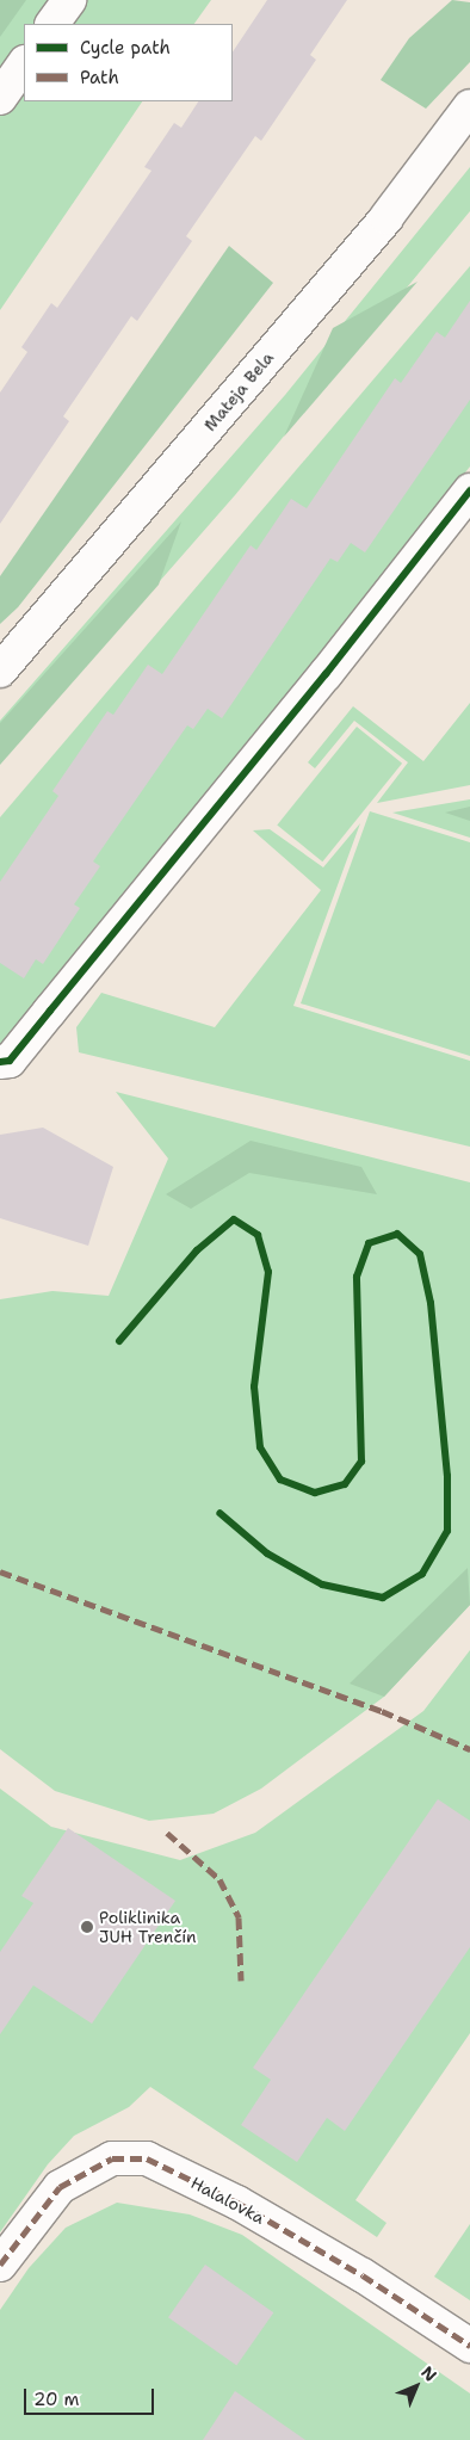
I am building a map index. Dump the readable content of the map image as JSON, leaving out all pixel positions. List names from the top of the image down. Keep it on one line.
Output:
{"streets":{"street":["Mateja Bela","Halalovka"]},"places":["Poliklinika JUH Trenčín"],"legend":["Cycle path","Path"],"scale_bar":"20 m","north":"top right"}
